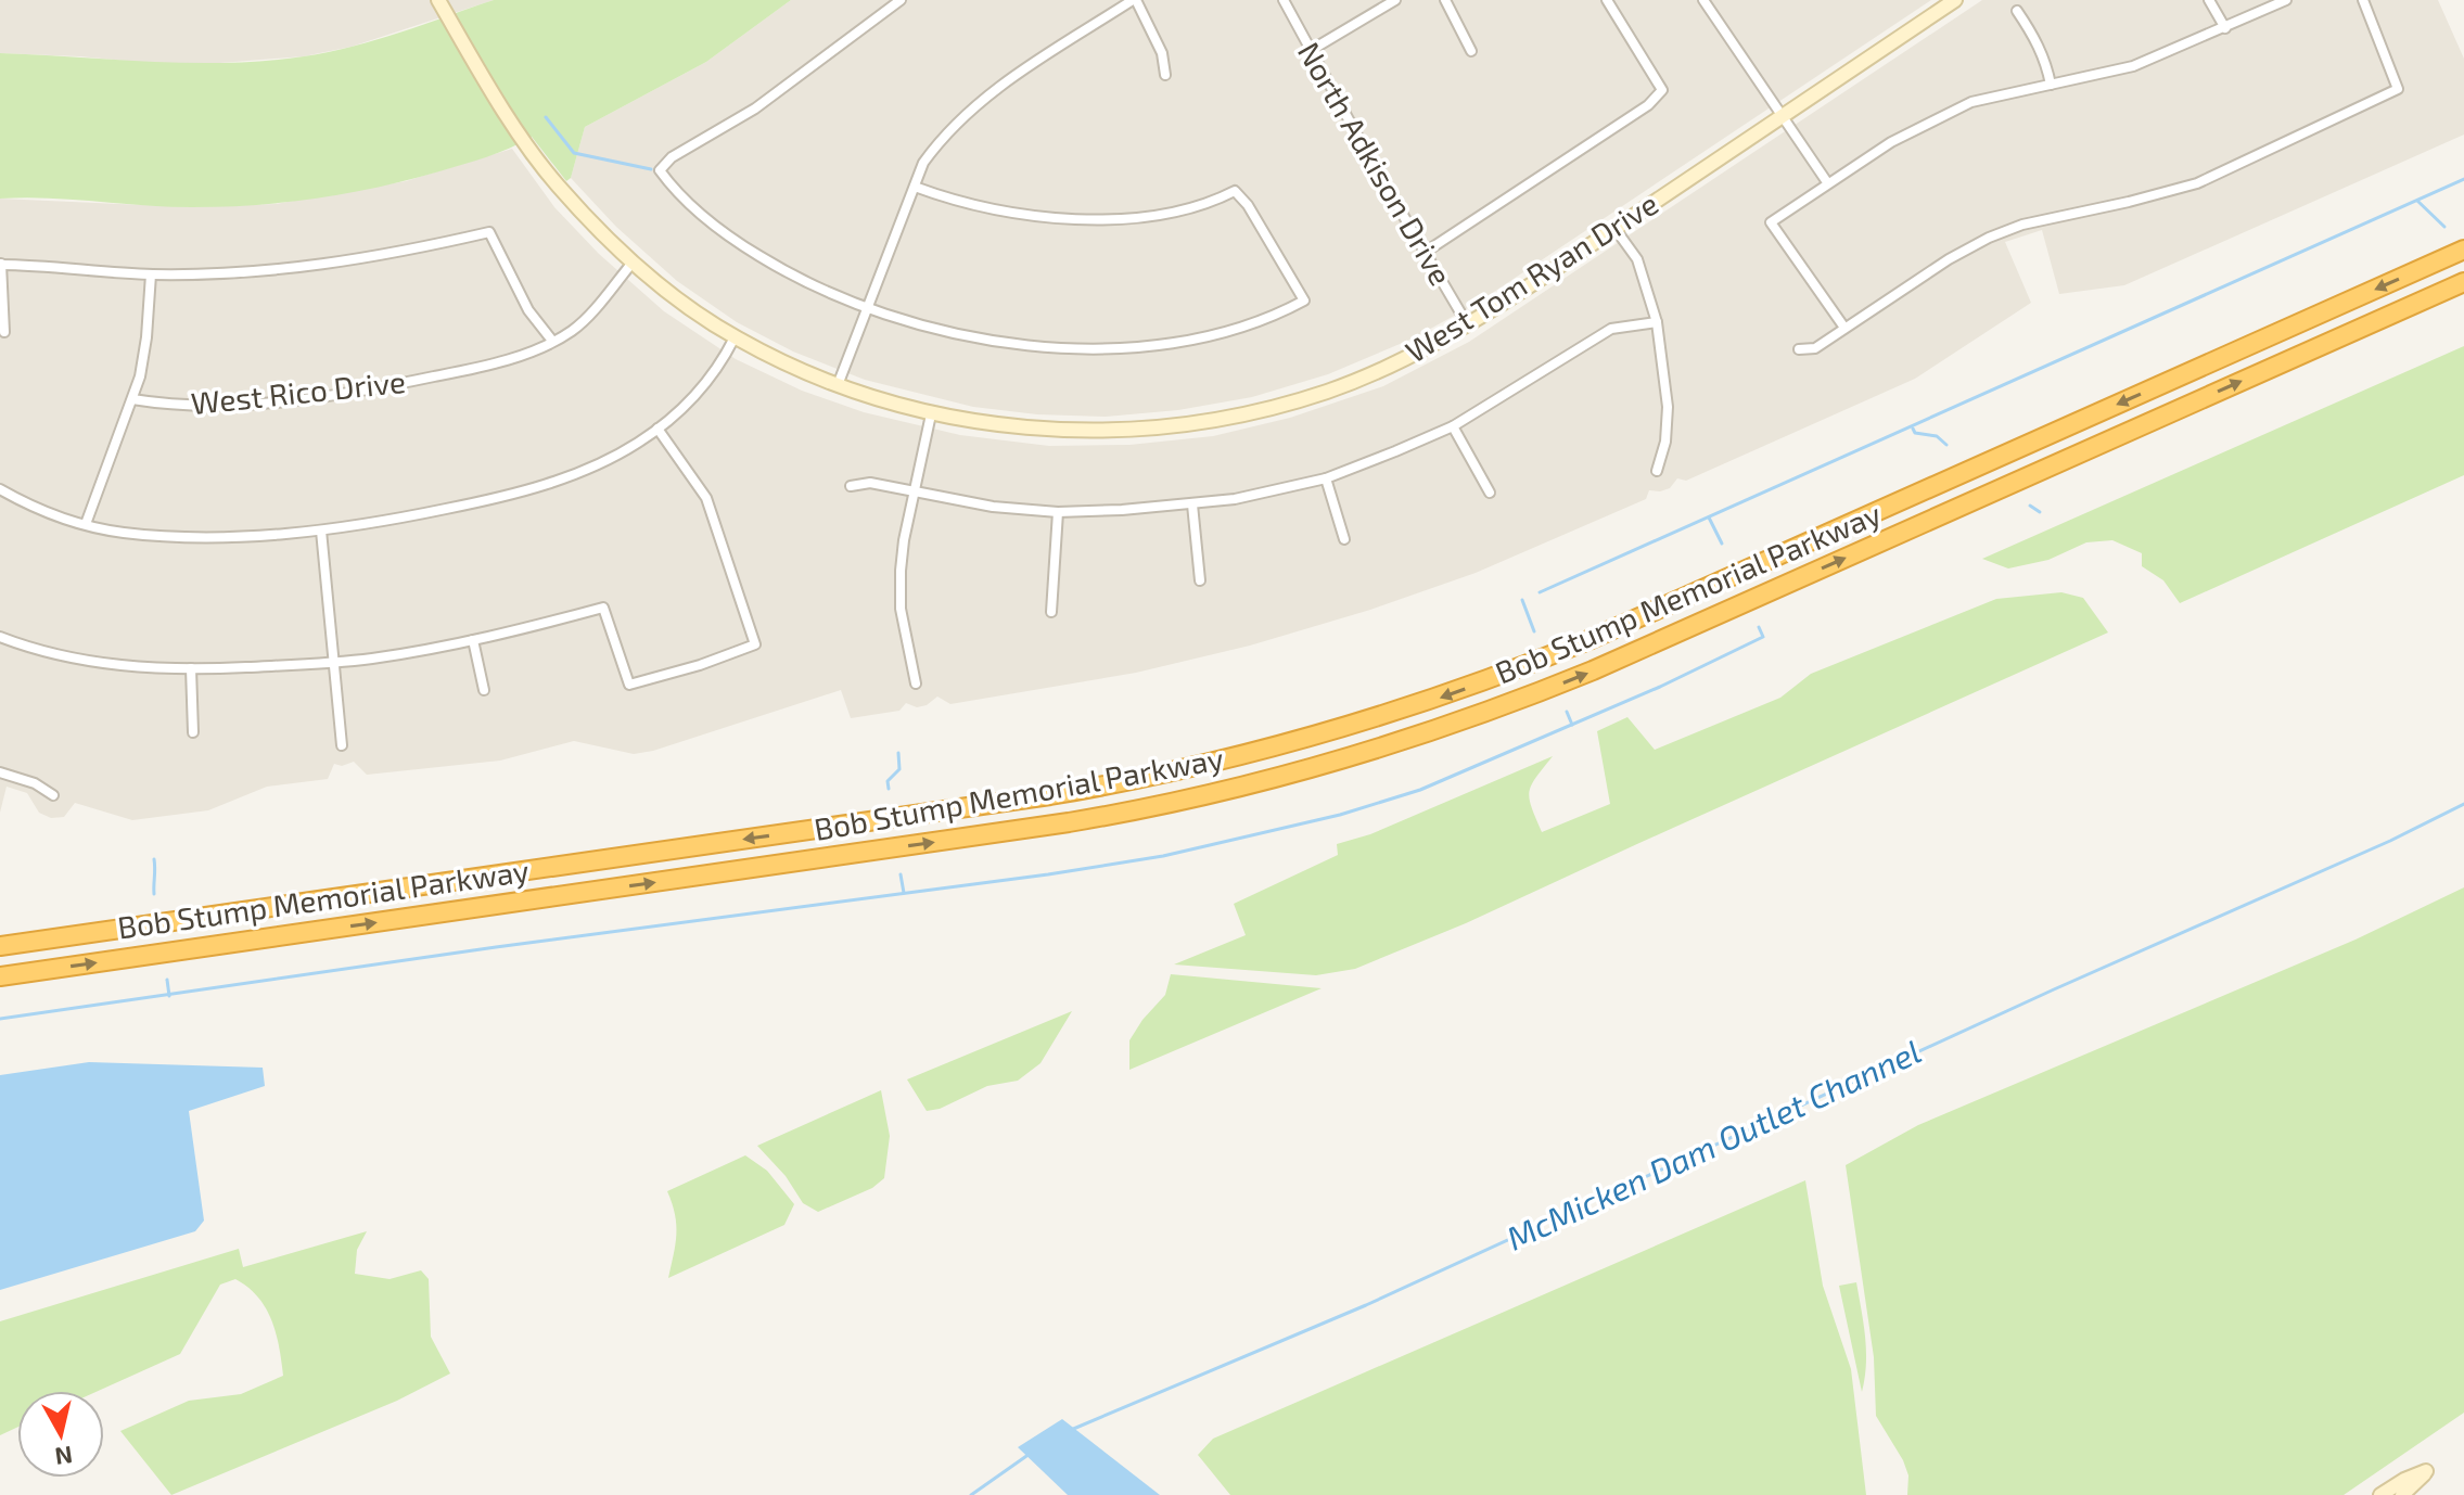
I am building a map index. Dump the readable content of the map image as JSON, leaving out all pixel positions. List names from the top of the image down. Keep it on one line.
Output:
{"streets":{"highway":["Bob Stump Memorial Parkway"],"street":["North Adkison Drive","West Tom Ryan Drive","West Rico Drive"]},"crossings":[["North Adkison Drive","West Tom Ryan Drive"],["West Tom Ryan Drive","West Rico Drive"]],"water":["McMicken Dam Outlet Channel"],"north":"bottom"}
